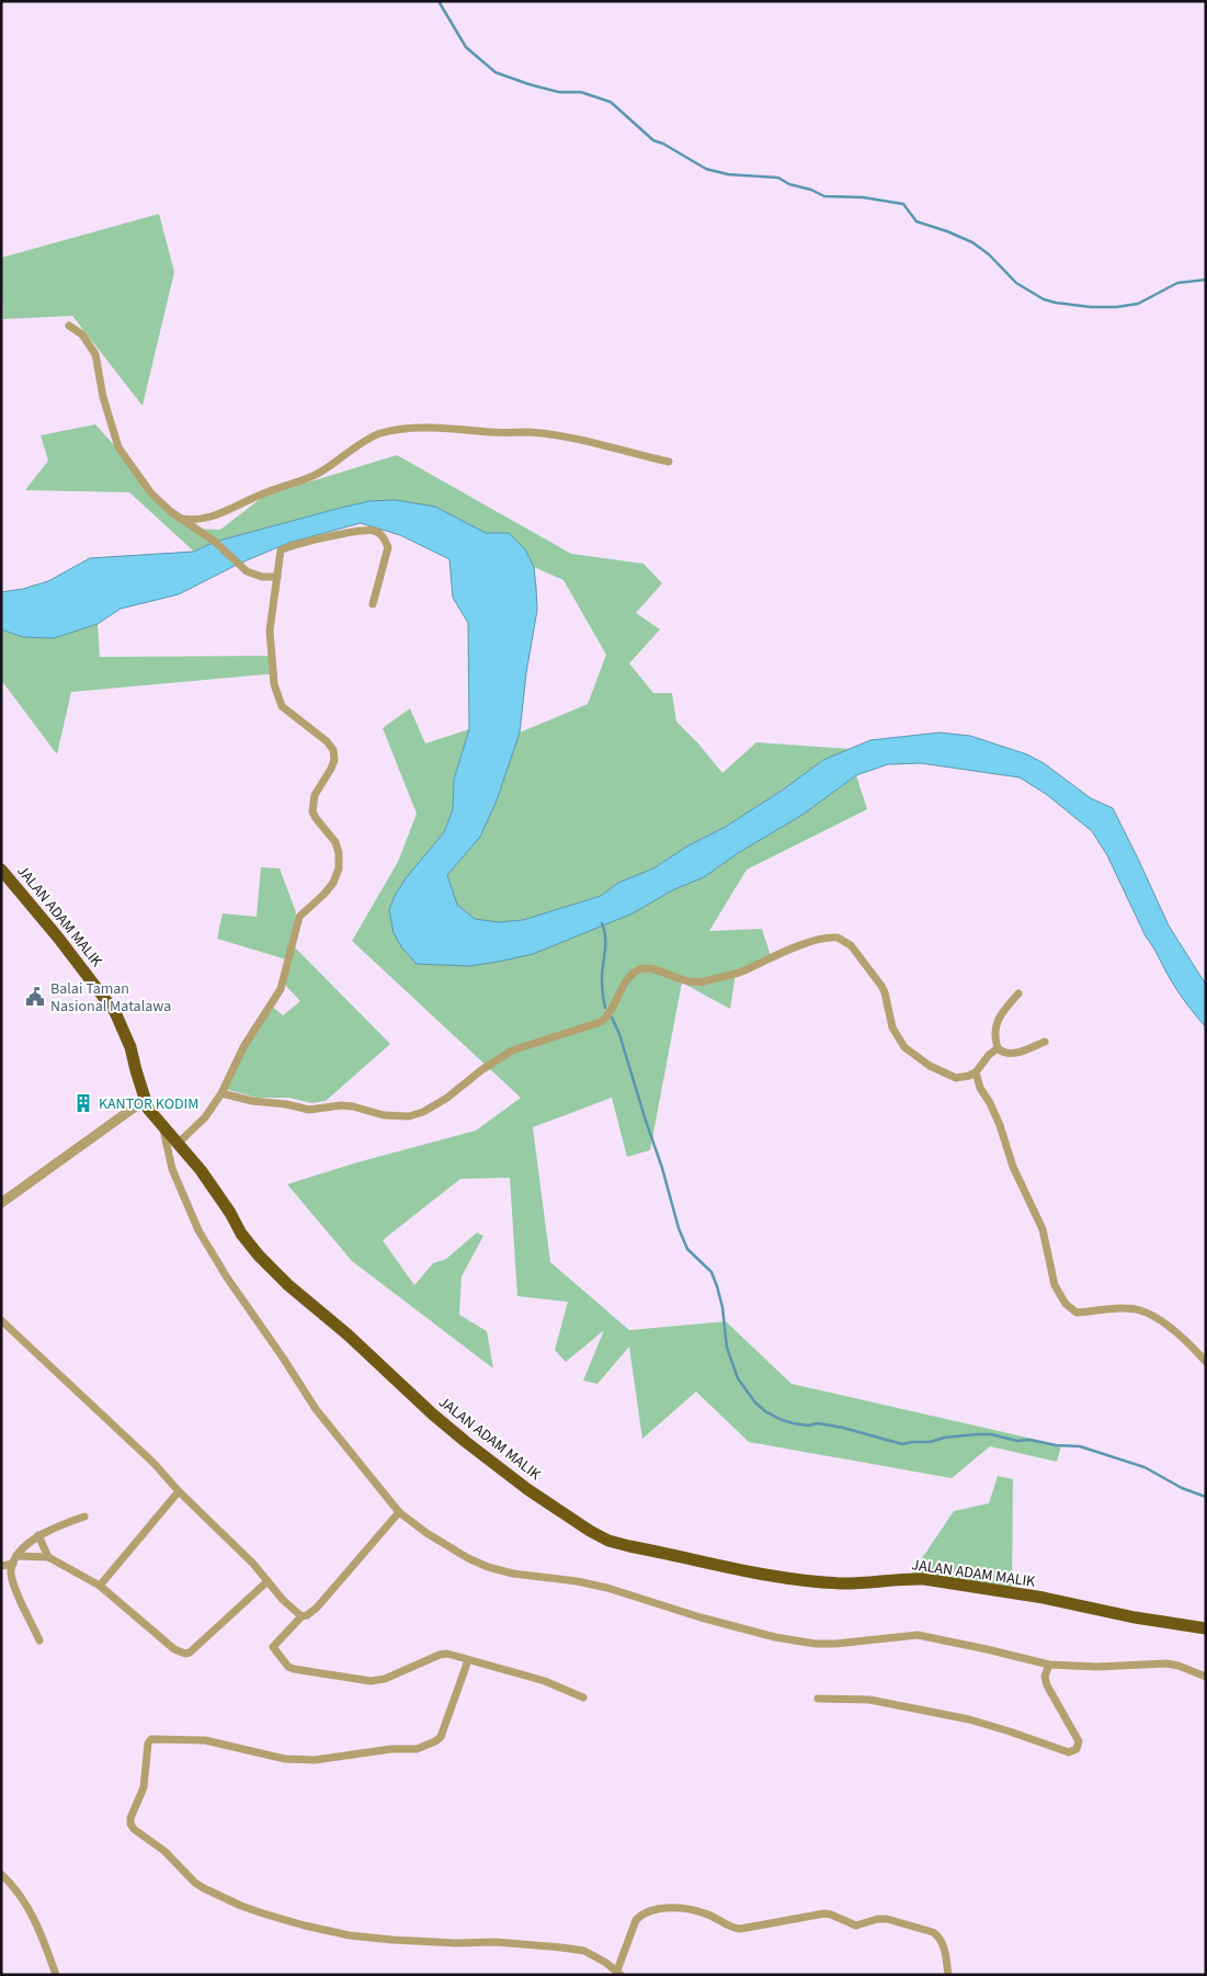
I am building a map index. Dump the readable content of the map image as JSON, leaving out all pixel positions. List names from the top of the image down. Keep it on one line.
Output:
{"streets":{"highway":["JALAN ADAM MALIK"]},"places":{"public building":["Balai Taman Nasional Matalawa"],"building":["KANTOR KODIM"]}}
